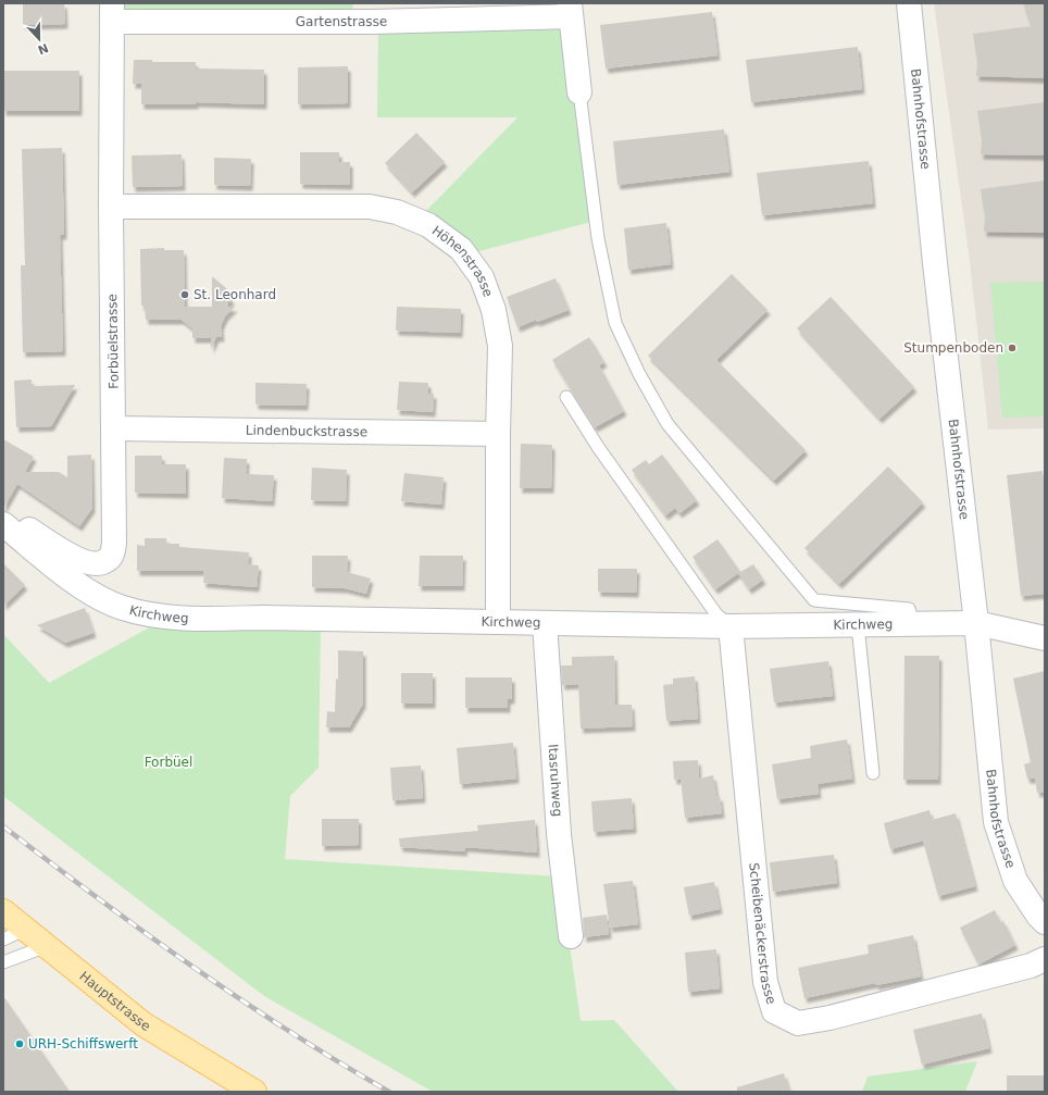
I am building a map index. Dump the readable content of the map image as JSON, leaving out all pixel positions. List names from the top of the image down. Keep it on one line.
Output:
{"streets":{"main road":["Hauptstrasse"],"street":["Gartenstrasse","Bahnhofstrasse","Höhenstrasse","Forbüelstrasse","Lindenbuckstrasse","Kirchweg","Itasruhweg","Scheibenäckerstrasse"]},"crossings":[["Gartenstrasse","Forbüelstrasse"],["Bahnhofstrasse","Kirchweg"],["Höhenstrasse","Forbüelstrasse"],["Höhenstrasse","Lindenbuckstrasse"],["Höhenstrasse","Kirchweg"],["Forbüelstrasse","Lindenbuckstrasse"],["Kirchweg","Itasruhweg"],["Kirchweg","Scheibenäckerstrasse"]],"parks":["Forbüel"],"places":["St. Leonhard","Stumpenboden","URH-Schiffswerft"],"north":"bottom"}
